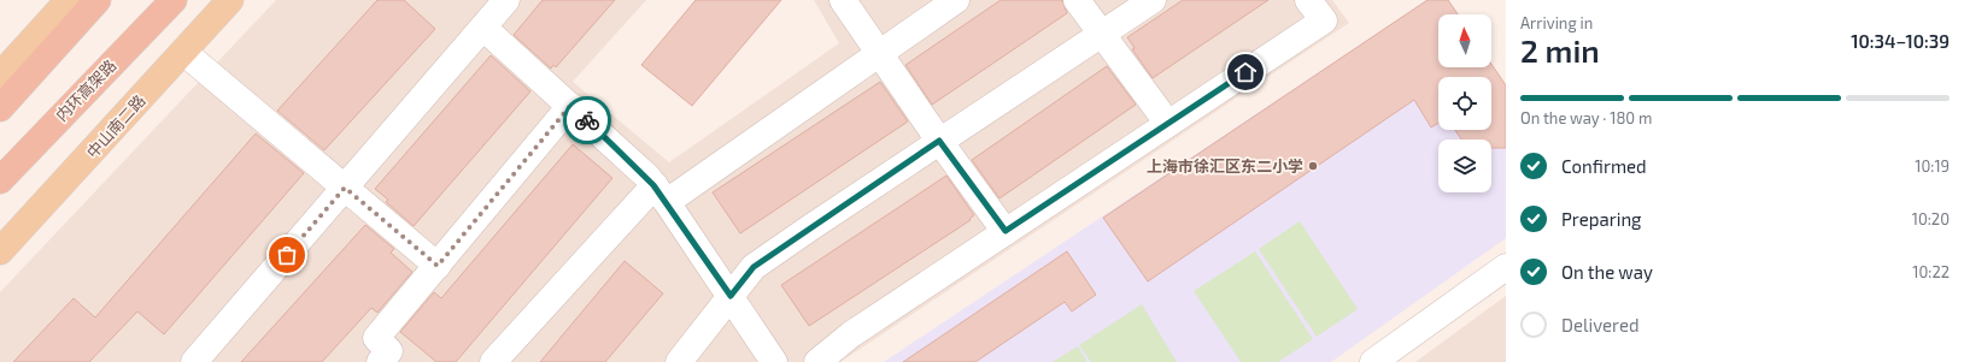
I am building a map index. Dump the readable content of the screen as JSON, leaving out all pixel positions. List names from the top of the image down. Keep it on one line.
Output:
{"streets":{"highway":["内环高架路"],"main road":["中山南二路"]},"places":["上海市徐汇区东二小学"],"north":"top","page":{"heading":["2 min","Arriving in","10:34–10:39"],"bar":"On the way · 180 m","list":[["Confirmed","10:19"],["Preparing","10:20"],["On the way","10:22"],"Delivered"]}}
